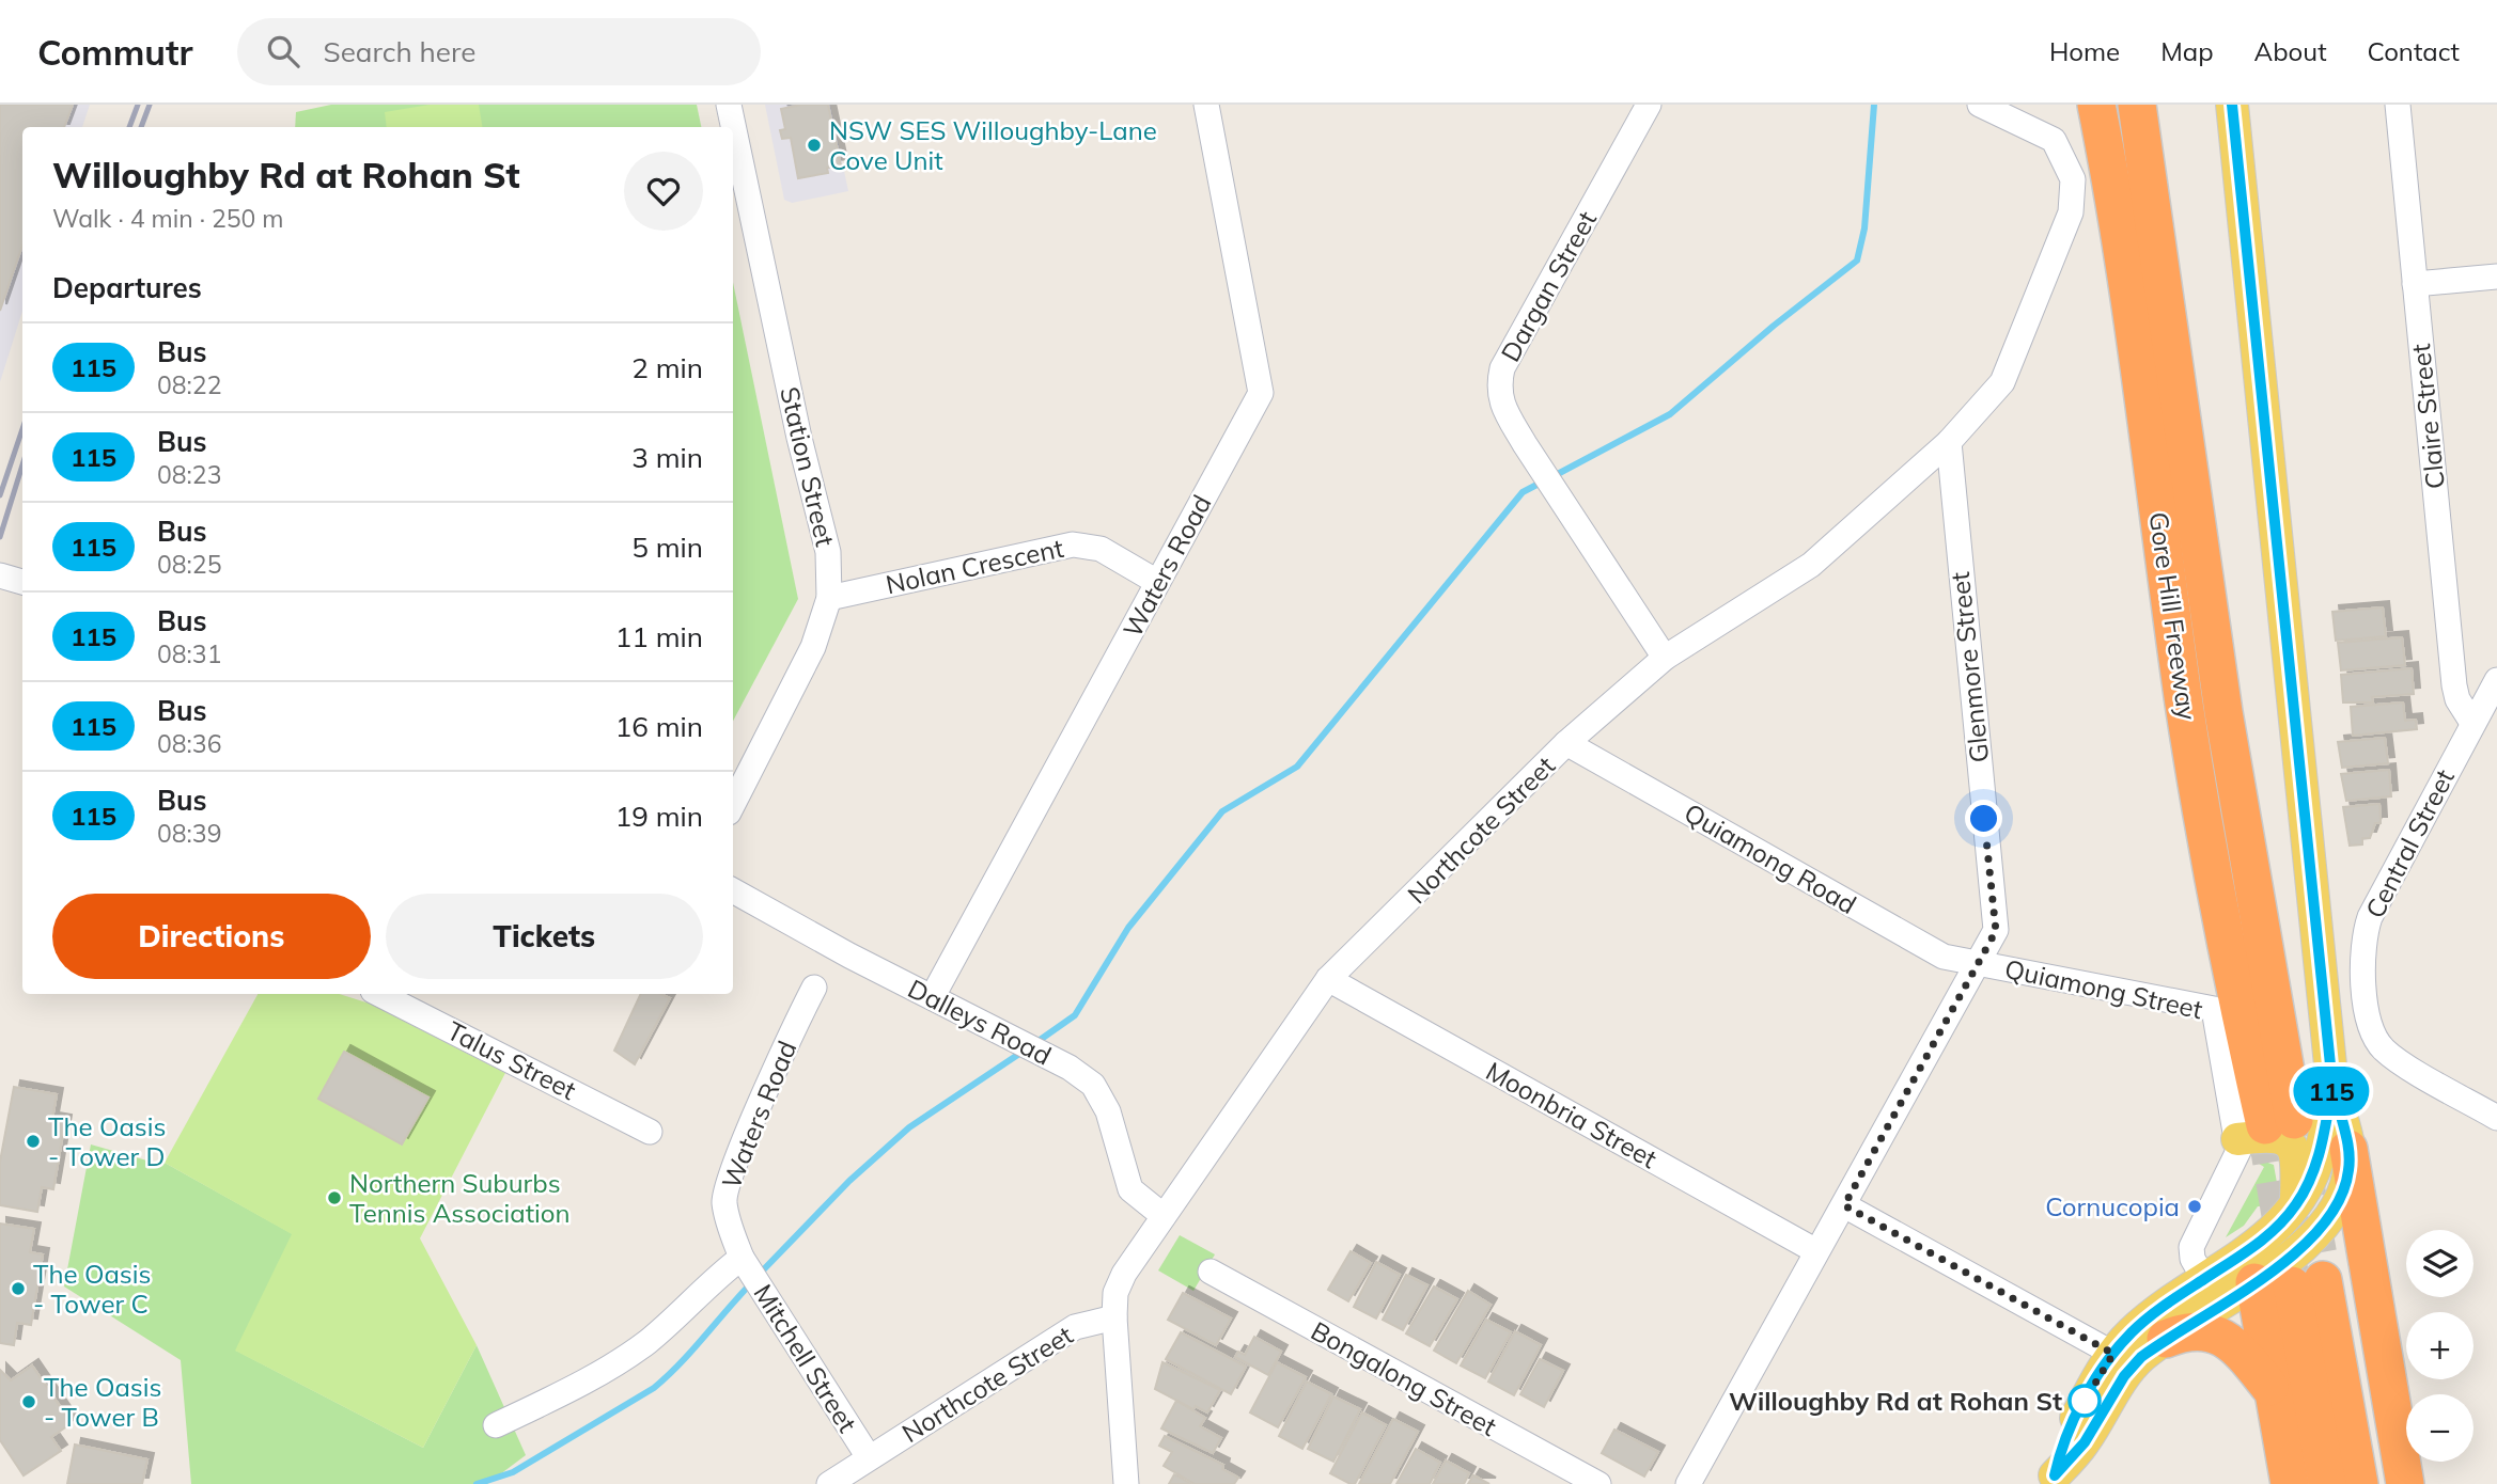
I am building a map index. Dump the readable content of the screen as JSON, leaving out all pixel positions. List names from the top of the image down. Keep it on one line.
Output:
{"streets":{"highway":["Gore Hill Freeway"],"street":["Dargan Street","Claire Street","Station Street","Nolan Crescent","Waters Road","Glenmore Street","Northcote Street","Central Street","Quiamong Road","Quiamong Street","Dalleys Road","Talus Street","Moonbria Street","Mitchell Street","Bongalong Street"]},"crossings":[["Dargan Street","Northcote Street"],["Claire Street","Central Street"],["Station Street","Nolan Crescent"],["Nolan Crescent","Waters Road"],["Waters Road","Dalleys Road"],["Waters Road","Mitchell Street"],["Gore Hill Freeway","Quiamong Street"],["Glenmore Street","Northcote Street"],["Glenmore Street","Quiamong Road"],["Glenmore Street","Quiamong Street"],["Glenmore Street","Moonbria Street"],["Northcote Street","Quiamong Road"],["Northcote Street","Dalleys Road"],["Northcote Street","Moonbria Street"],["Northcote Street","Mitchell Street"],["Quiamong Road","Quiamong Street"]],"places":["NSW SES Willoughby-Lane Cove Unit","The Oasis - Tower D","Northern Suburbs Tennis Association","Cornucopia","The Oasis - Tower C","Willoughby Rd at Rohan St","The Oasis - Tower B"],"lines":["bus line 115"],"page":{"header":"Commutr","search":"Search here","nav":["Home","Map","About","Contact"],"on_map":"115","heading":[["Willoughby Rd at Rohan St","Walk · 4 min · 250 m"],"Departures"],"list":[{"mark":"115","name":"Bus","note":"08:22","value":"2 min"},{"mark":"115","name":"Bus","note":"08:23","value":"3 min"},{"mark":"115","name":"Bus","note":"08:25","value":"5 min"},{"mark":"115","name":"Bus","note":"08:31","value":"11 min"},{"mark":"115","name":"Bus","note":"08:36","value":"16 min"},{"mark":"115","name":"Bus","note":"08:39","value":"19 min"}],"buttons":["Directions","Tickets"],"map_buttons":["+","−"]}}
